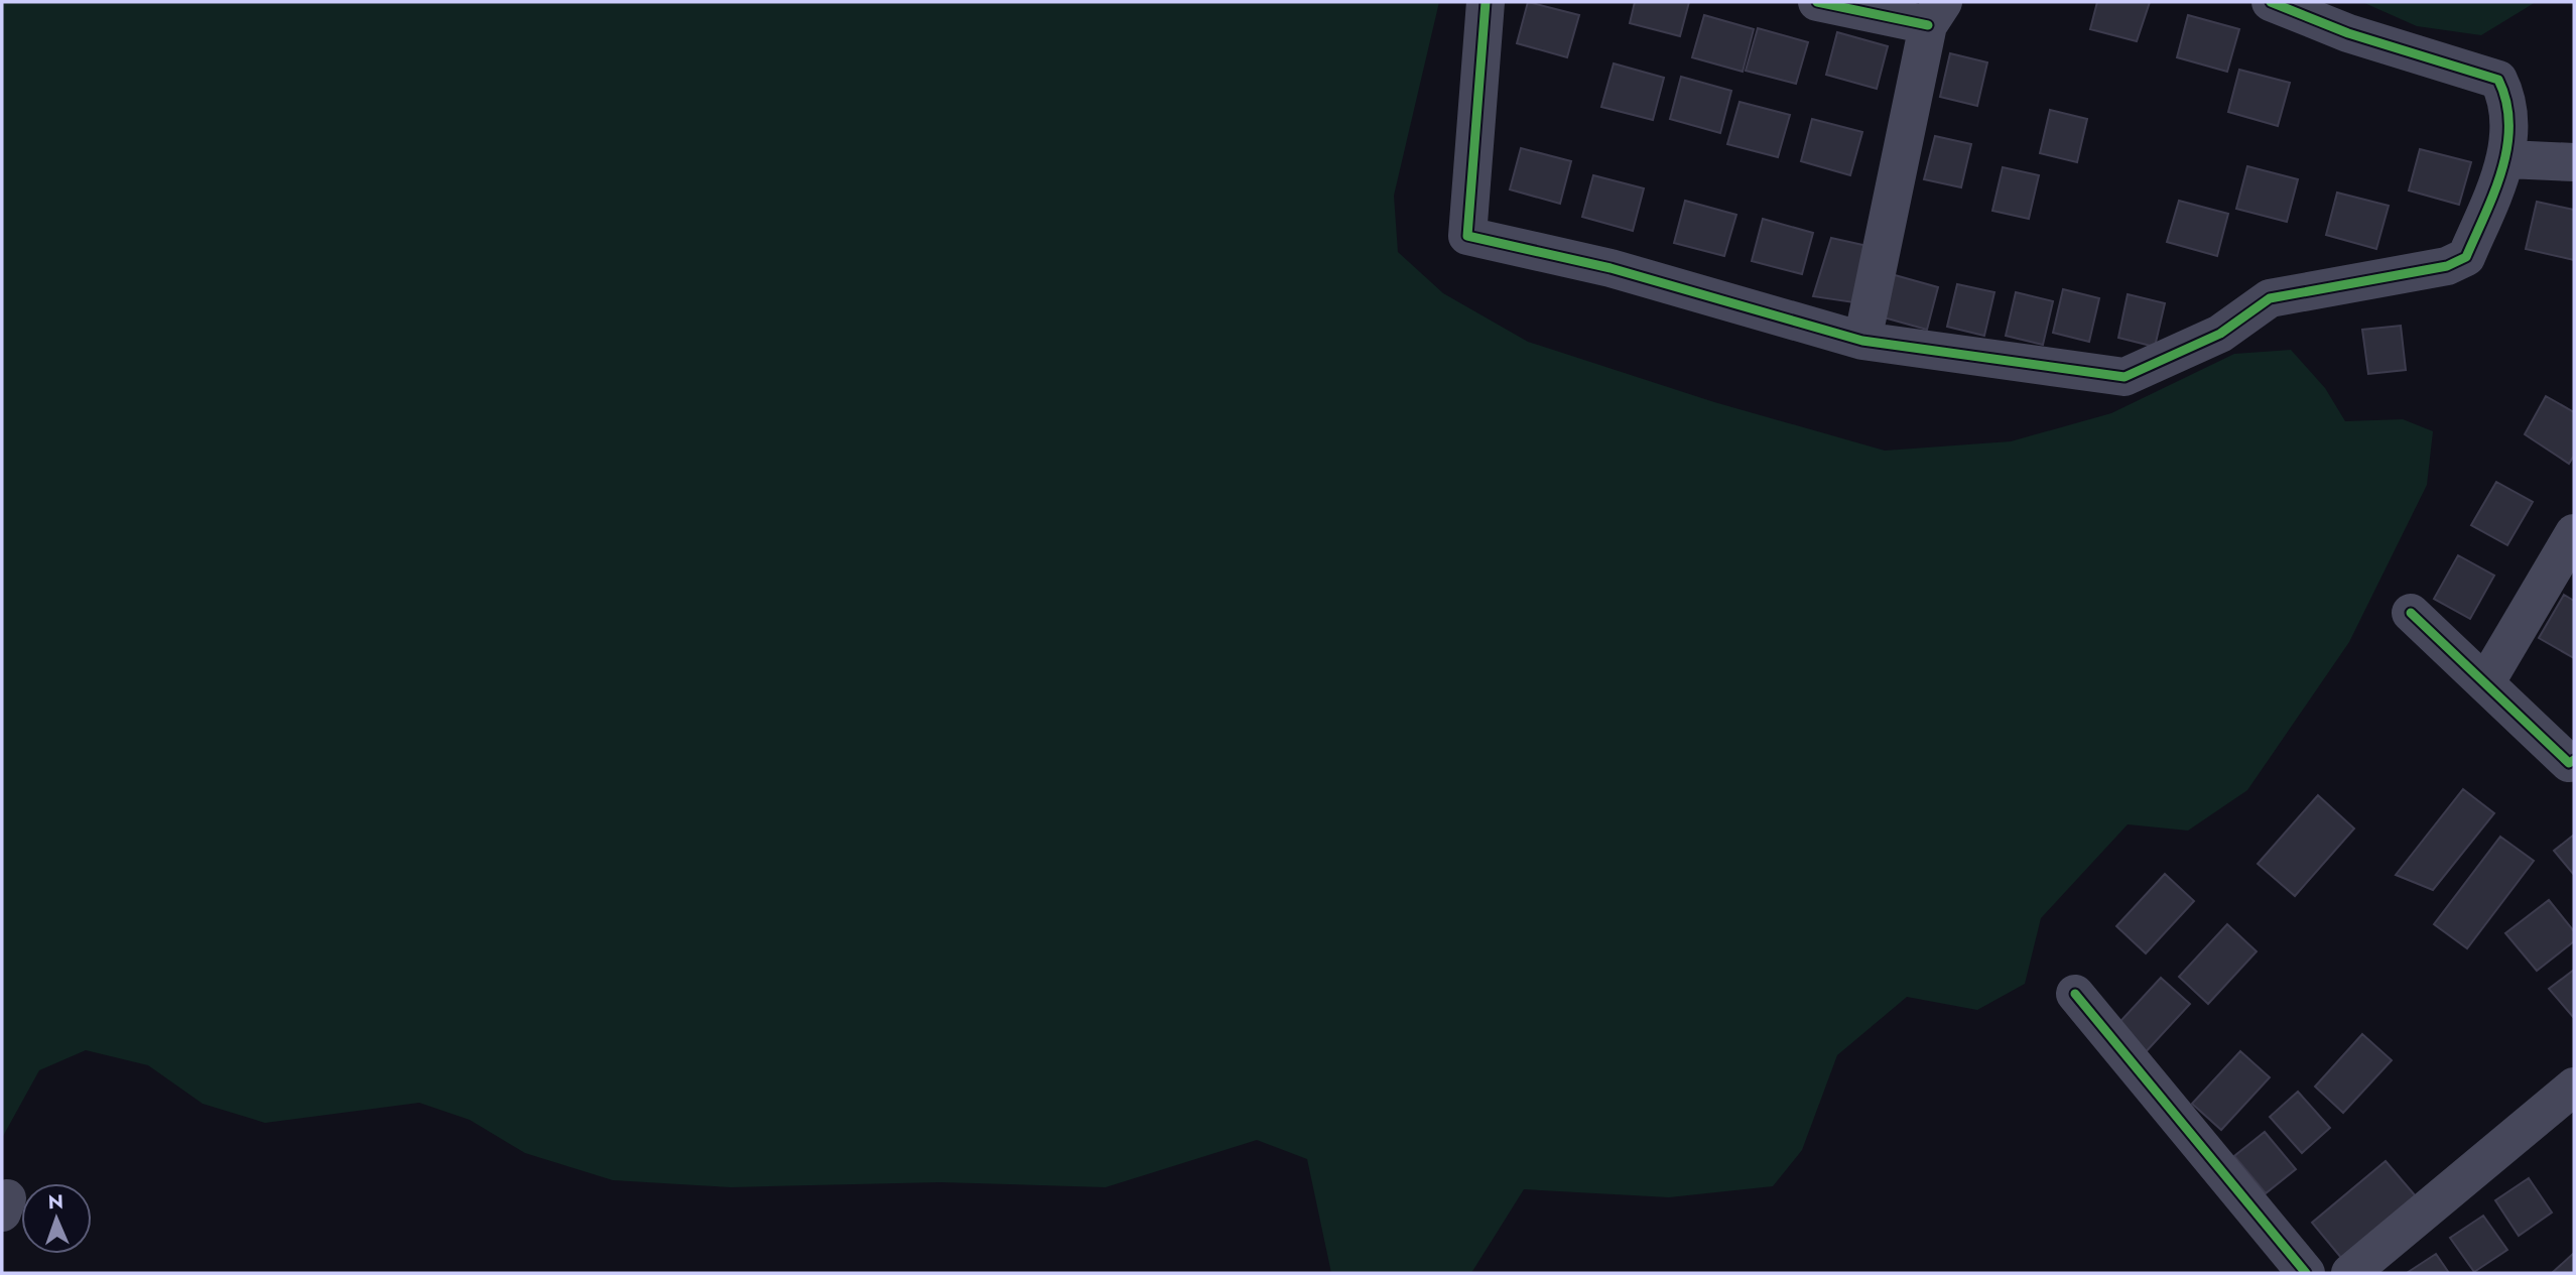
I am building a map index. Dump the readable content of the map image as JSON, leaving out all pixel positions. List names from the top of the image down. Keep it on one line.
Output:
{"north":"top"}
